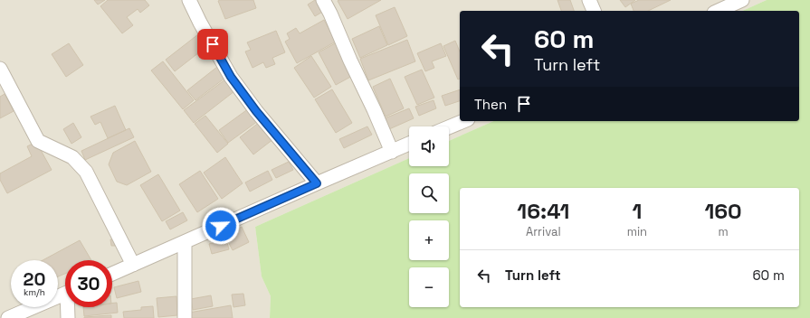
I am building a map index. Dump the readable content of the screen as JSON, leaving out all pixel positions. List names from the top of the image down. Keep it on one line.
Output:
{"page":{"turn":["60 m","Turn left"],"then":"Then","map_buttons":["+","−"],"eta":["16:41","Arrival","1","min","160","m"],"list":[{"name":"Turn left","value":"60 m"}],"speed":"20 km/h","limit":"30"}}
